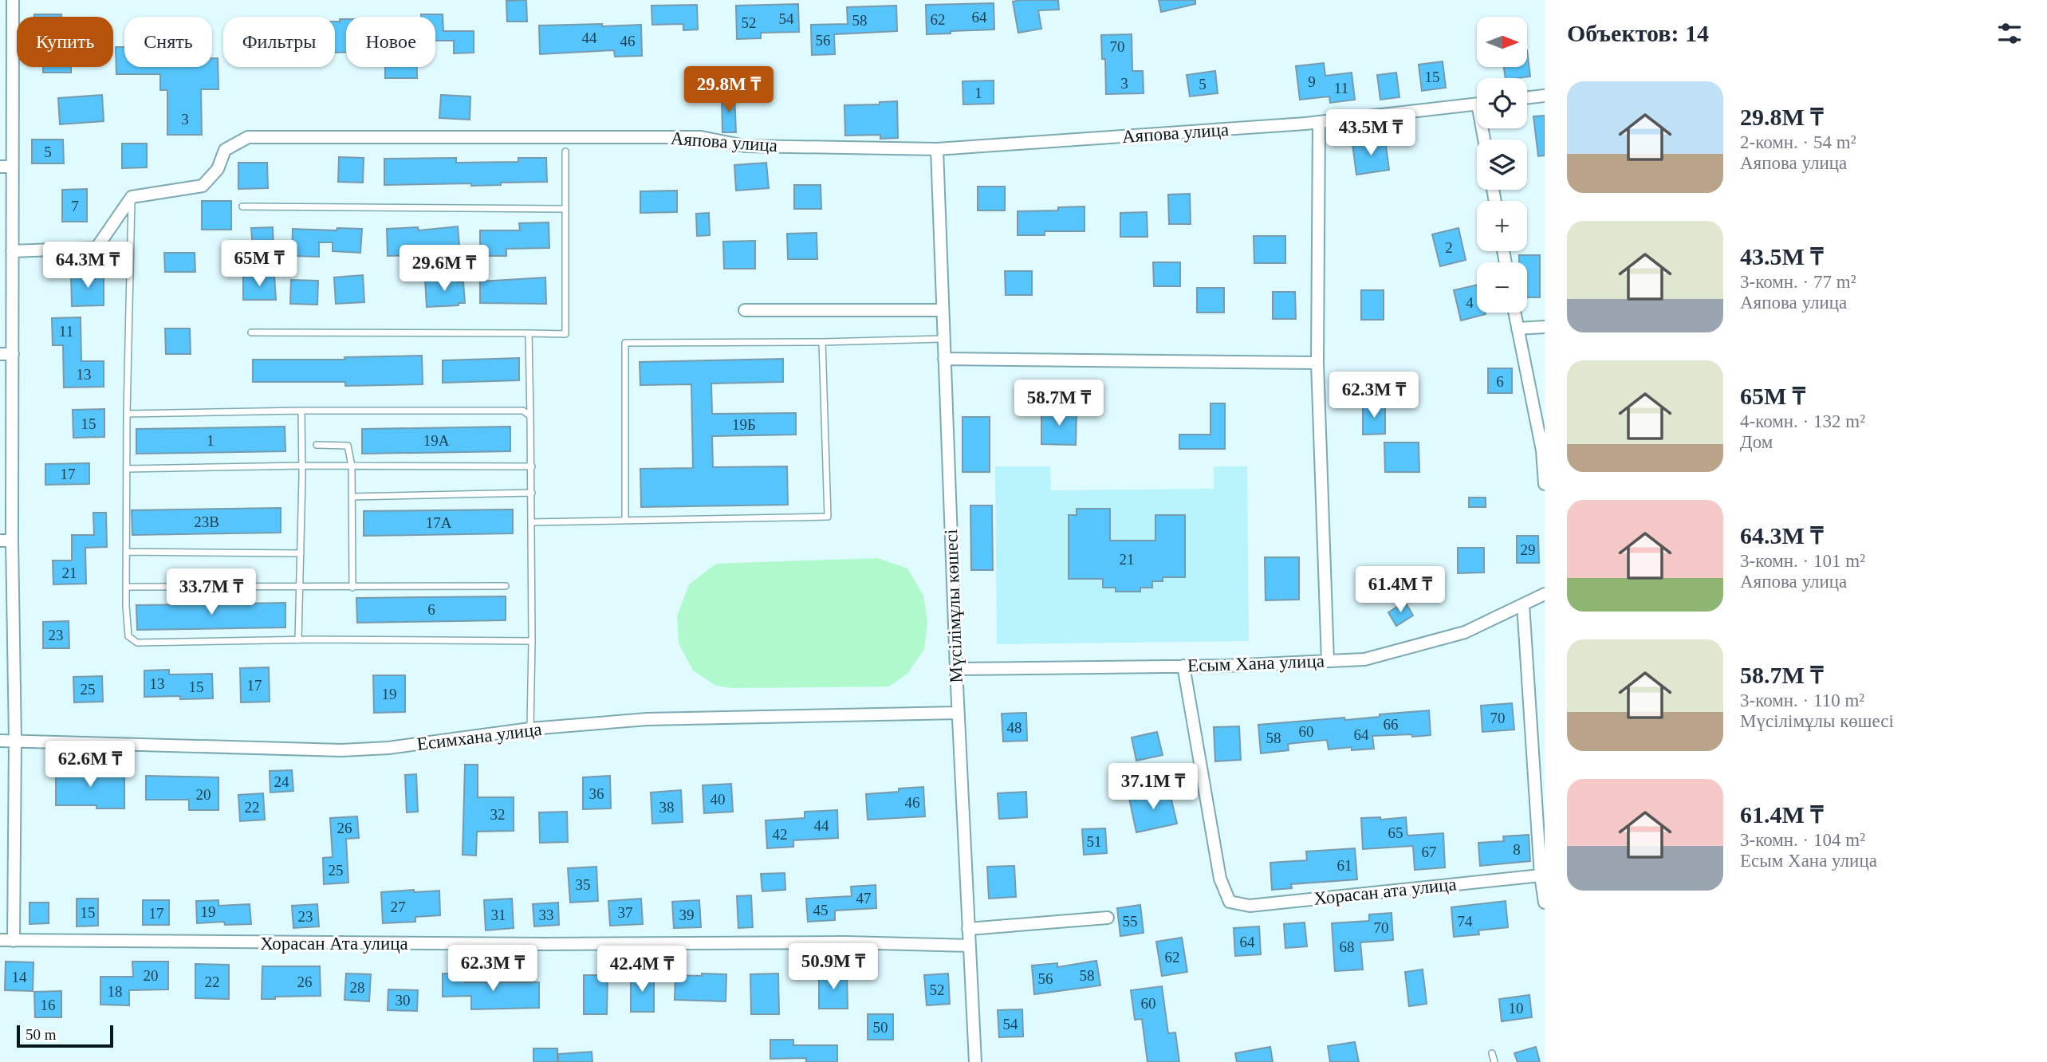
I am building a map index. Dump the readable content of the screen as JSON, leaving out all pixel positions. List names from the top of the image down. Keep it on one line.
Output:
{"streets":{"street":["Аяпова улица","Мүсілімұлы көшесі","Есым Хана улица","Есимхана улица","Хорасан ата улица","Хорасан Ата улица"]},"crossings":[["Аяпова улица","Мүсілімұлы көшесі"],["Мүсілімұлы көшесі","Есым Хана улица"],["Мүсілімұлы көшесі","Есимхана улица"],["Мүсілімұлы көшесі","Хорасан Ата улица"],["Есым Хана улица","Хорасан ата улица"]],"house_numbers":["64","54","62","58","52","44","56","46","70","15","9","3","5","11","1","3","5","7","2","4","11","13","6","15","19Б","1","19А","17","23В","17А","29","21","21","6","23","13","17","15","25","19","70","66","48","60","64","58","24","36","20","40","46","22","38","32","44","26","65","42","51","8","67","61","25","35","47","27","45","19","15","37","17","31","33","39","23","55","74","70","64","68","62","20","58","14","56","22","26","28","52","18","30","60","16","10","54","50"],"scale_bar":"50 m","north":"right","page":{"heading":"Объектов: 14","map_buttons":["+","−"],"chip":["Купить","Снять","Фильтры","Новое"],"price":["29.8M ₸","43.5M ₸","65M ₸","64.3M ₸","29.6M ₸","62.3M ₸","58.7M ₸","61.4M ₸","33.7M ₸","62.6M ₸","37.1M ₸","50.9M ₸","62.3M ₸","42.4M ₸"],"list":[{"name":"29.8M ₸","note":"2-комн. · 54 m² · Аяпова улица"},{"name":"43.5M ₸","note":"3-комн. · 77 m² · Аяпова улица"},{"name":"65M ₸","note":"4-комн. · 132 m² · Дом"},{"name":"64.3M ₸","note":"3-комн. · 101 m² · Аяпова улица"},{"name":"58.7M ₸","note":"3-комн. · 110 m² · Мүсілімұлы көшесі"},{"name":"61.4M ₸","note":"3-комн. · 104 m² · Есым Хана улица"}],"scale":"50 m"}}
